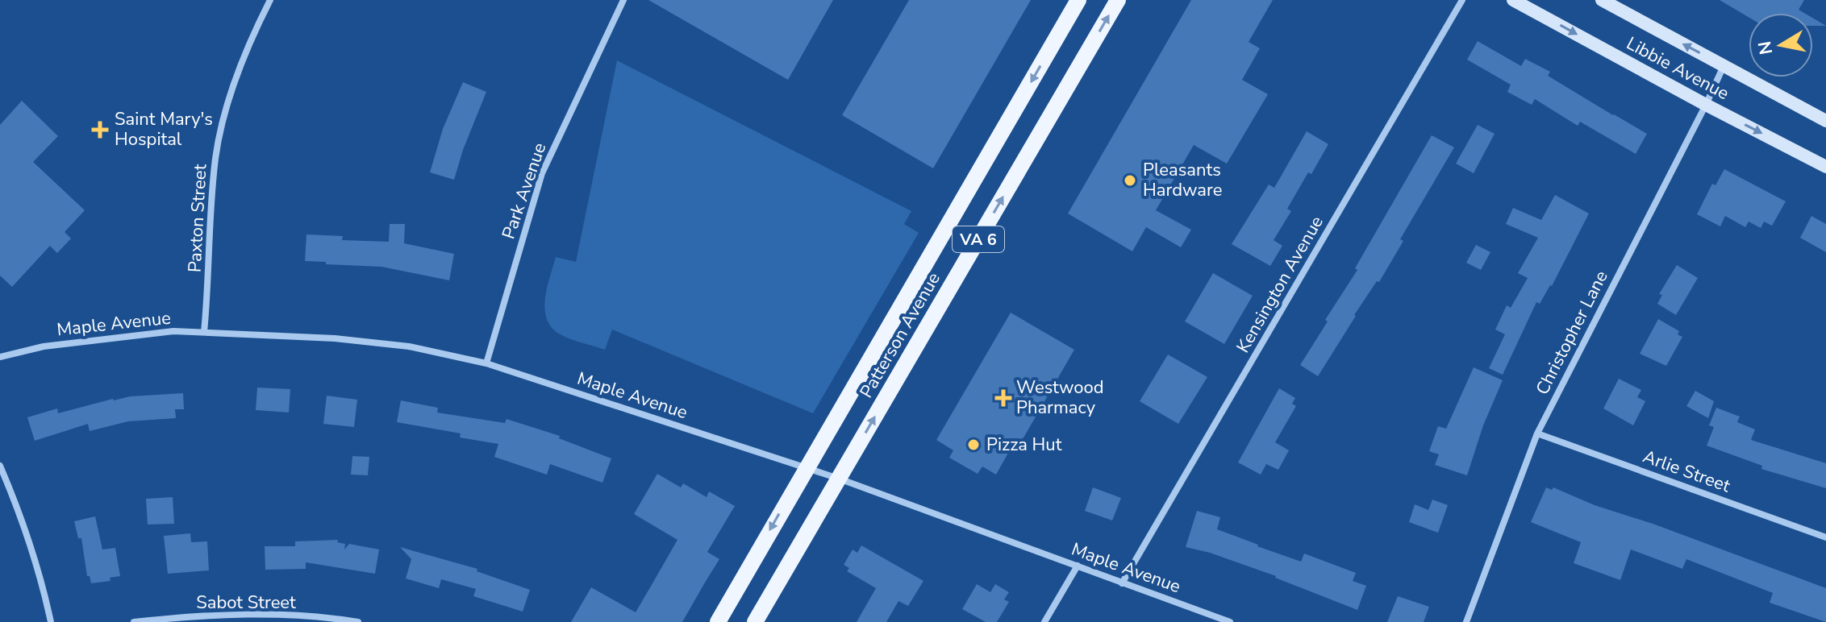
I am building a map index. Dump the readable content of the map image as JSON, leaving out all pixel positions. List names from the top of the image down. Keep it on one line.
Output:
{"streets":{"main road":["Libbie Avenue","VA 6","Patterson Avenue"],"street":["Park Avenue","Paxton Street","Kensington Avenue","Maple Avenue","Christopher Lane","Arlie Street","Sabot Street"]},"crossings":[["Libbie Avenue","Christopher Lane"],["Park Avenue","Maple Avenue"],["Paxton Street","Maple Avenue"],["Kensington Avenue","Maple Avenue"],["Maple Avenue","Patterson Avenue"],["Christopher Lane","Arlie Street"]],"places":{"health":["Saint Mary's Hospital","Westwood Pharmacy"],"other":["Pleasants Hardware","Pizza Hut"]},"north":"left"}
